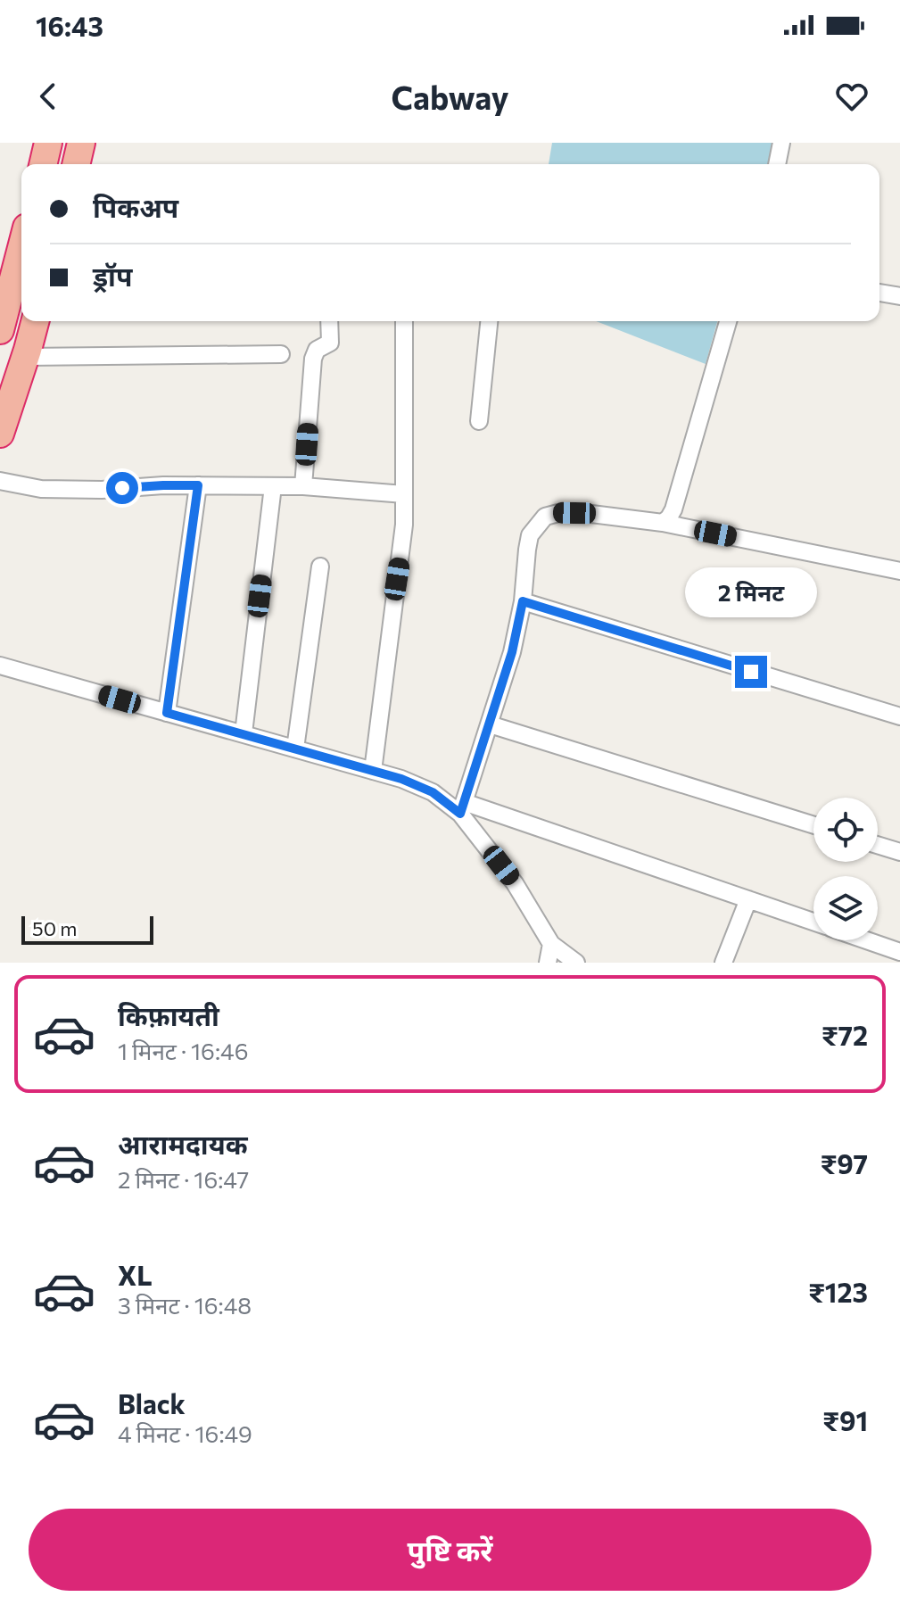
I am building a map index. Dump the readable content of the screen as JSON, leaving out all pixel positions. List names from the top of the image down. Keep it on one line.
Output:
{"scale_bar":"50 m","page":{"status":"16:43","header":"Cabway","banner":["पिकअप","ड्रॉप"],"bubble":"2 मिनट","scale":"50 m","list":[{"name":"किफ़ायती","note":"1 मिनट · 16:46","value":"₹72"},{"name":"आरामदायक","note":"2 मिनट · 16:47","value":"₹97"},{"name":"XL","note":"3 मिनट · 16:48","value":"₹123"},{"name":"Black","note":"4 मिनट · 16:49","value":"₹91"}],"buttons":"पुष्टि करें"}}
